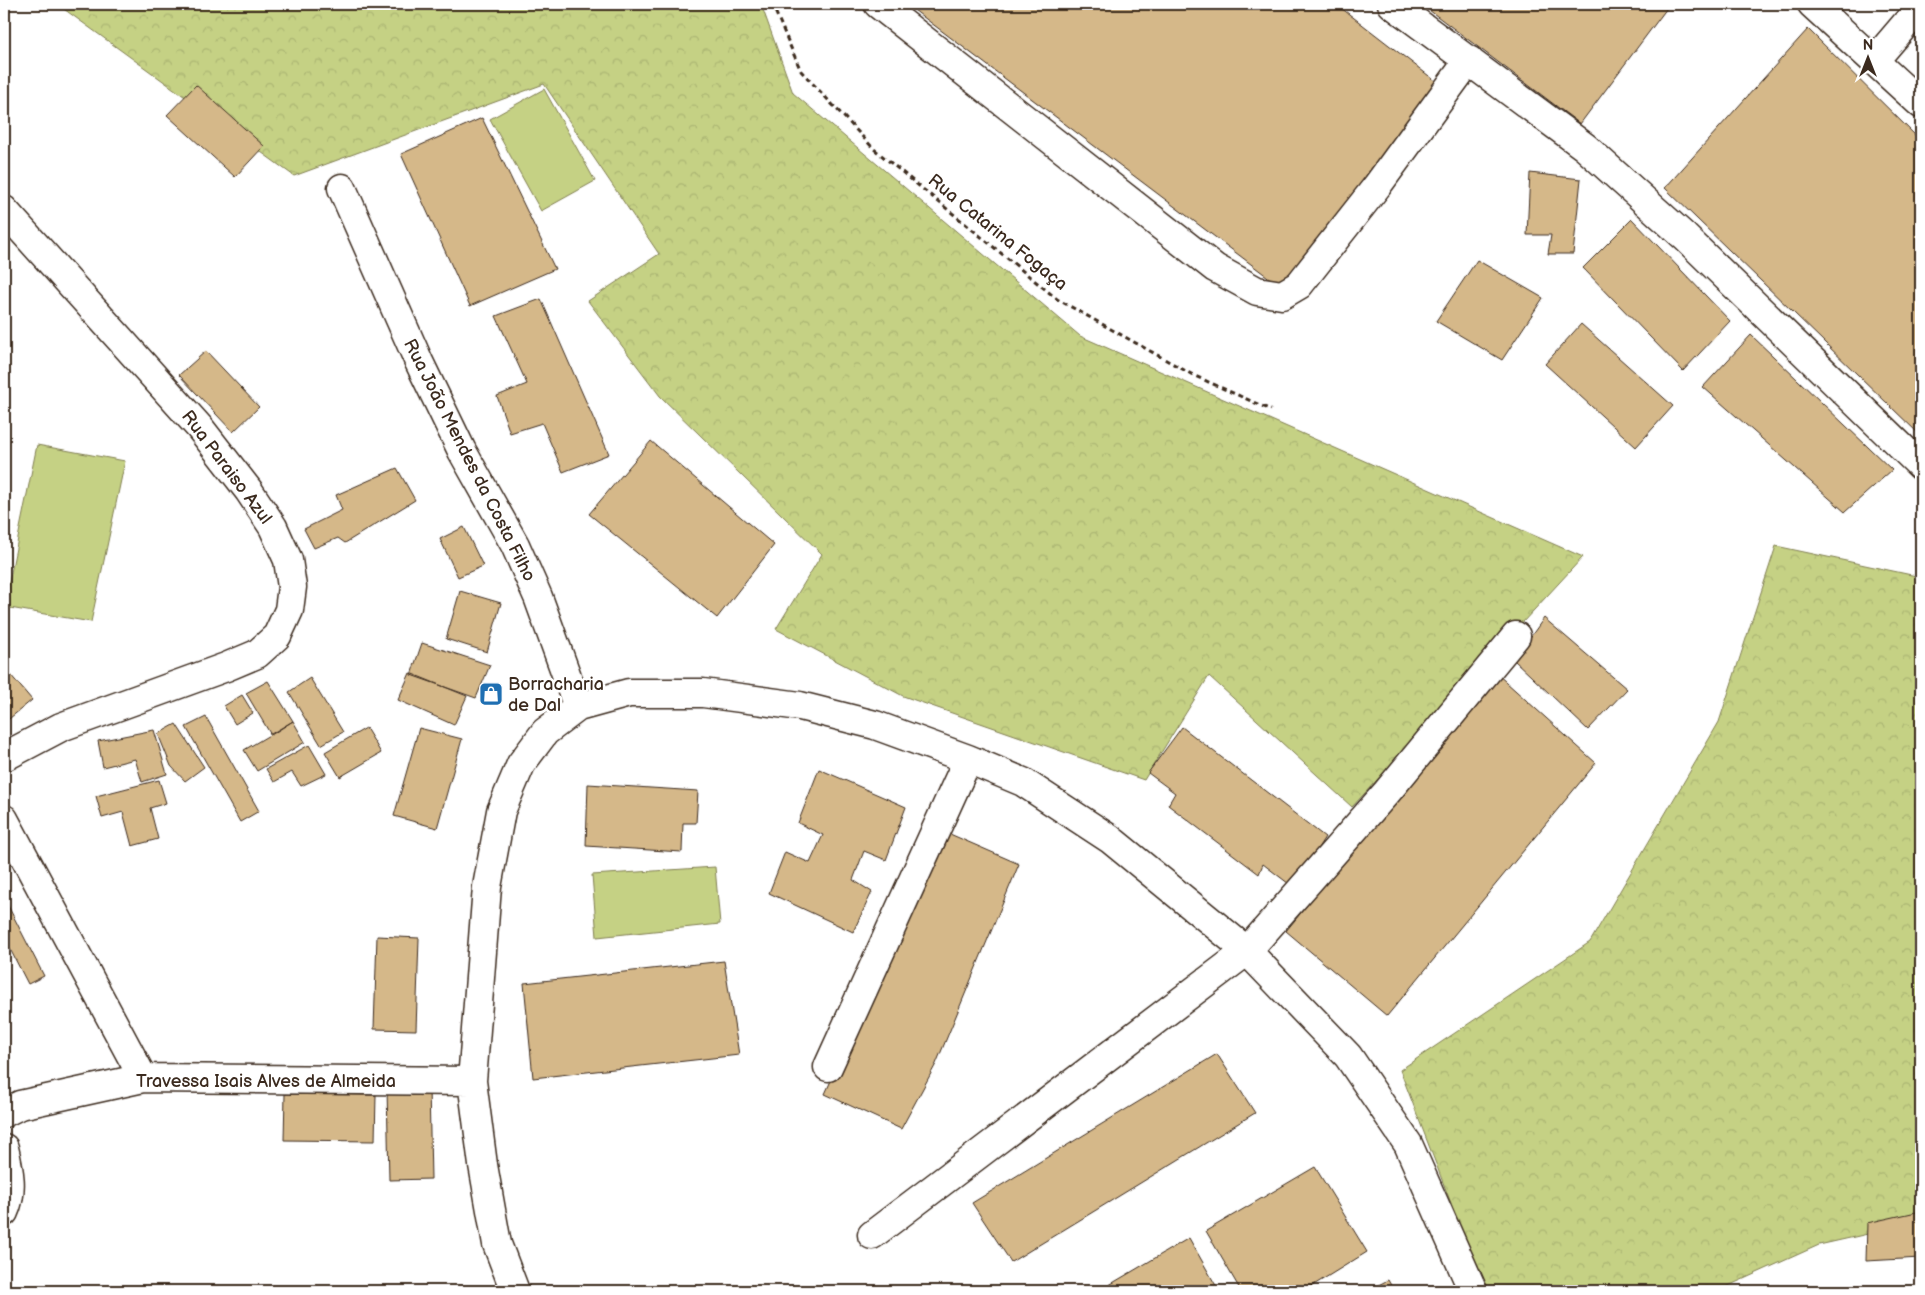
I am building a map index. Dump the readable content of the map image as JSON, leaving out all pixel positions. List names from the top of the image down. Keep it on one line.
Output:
{"streets":{"street":["Rua João Mendes da Costa Filho","Rua Paraiso Azul","Travessa Isais Alves de Almeida"],"path":["Rua Catarina Fogaça"]},"places":{"shop":["Borracharia de Dal"]},"north":"top"}
